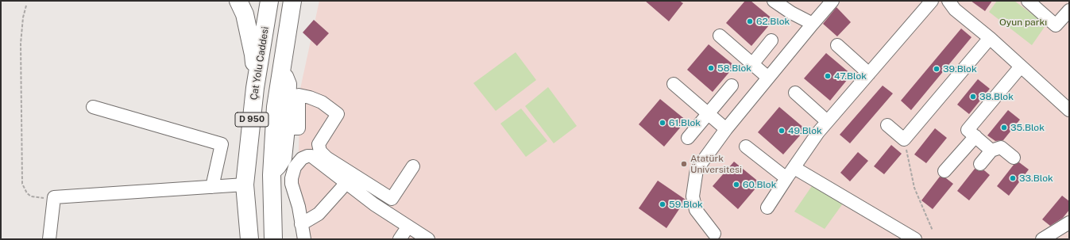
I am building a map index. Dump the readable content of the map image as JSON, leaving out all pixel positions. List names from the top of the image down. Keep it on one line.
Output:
{"streets":{"highway":["Çat Yolu Caddesi","D 950"]},"parks":["Oyun parkı"],"places":["62.Blok","58.Blok","39.Blok","47.Blok","38.Blok","61.Blok","35.Blok","49.Blok","Atatürk Üniversitesi","33.Blok","60.Blok","59.Blok"]}
